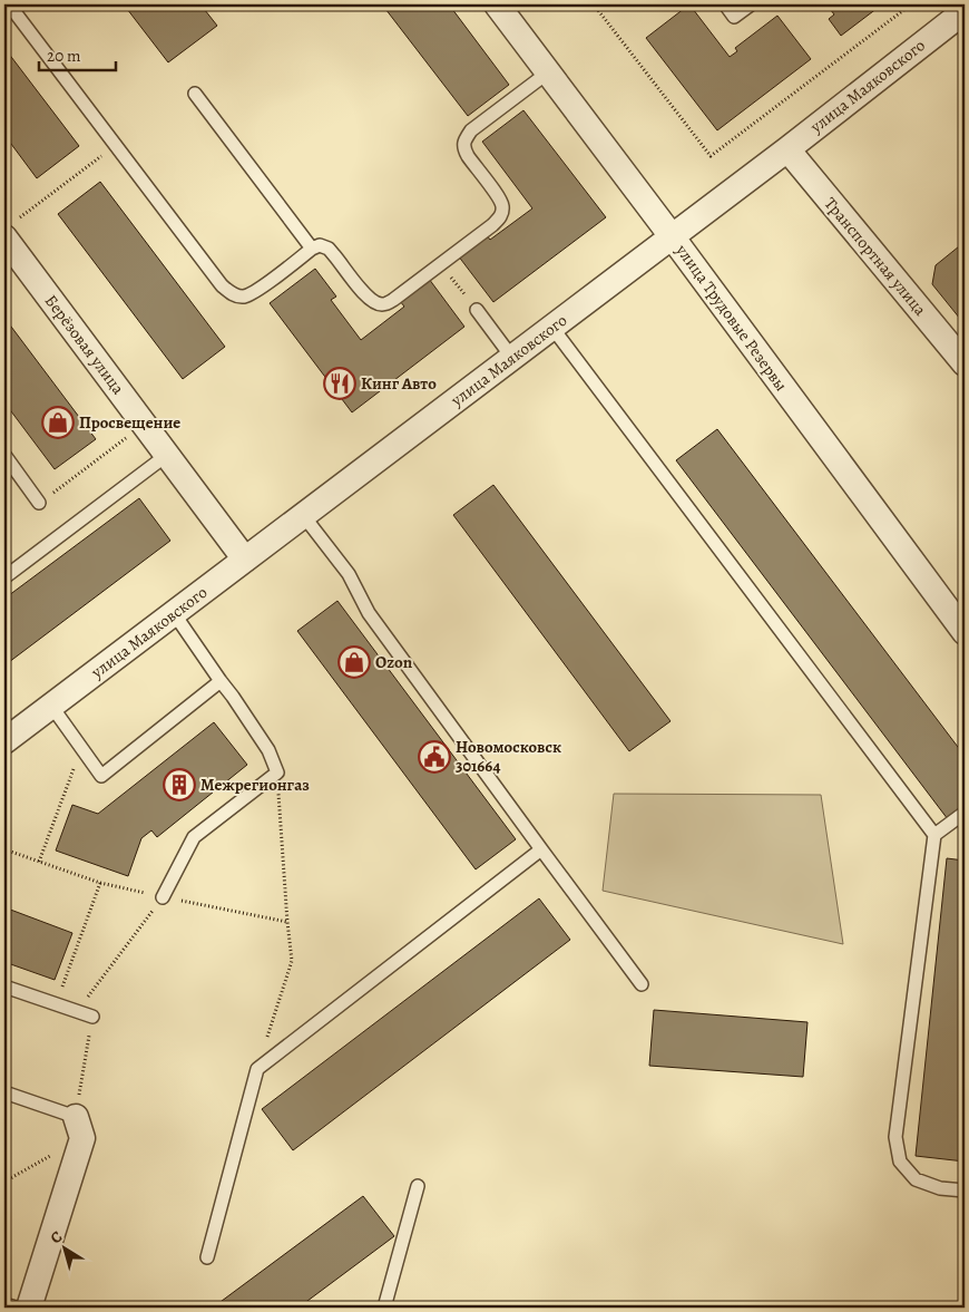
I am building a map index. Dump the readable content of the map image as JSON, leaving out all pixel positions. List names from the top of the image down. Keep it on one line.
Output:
{"streets":{"street":["улица Маяковского","Транспортная улица","улица Трудовые Резервы","Берёзовая улица"]},"crossings":[["улица Маяковского","Транспортная улица"],["улица Маяковского","улица Трудовые Резервы"],["улица Маяковского","Берёзовая улица"]],"places":{"restaurant":["Кинг Авто"],"shop":["Просвещение","Ozon"],"public building":["Новомосковск 301664"],"building":["Межрегионгаз"]},"scale_bar":"20 m","north":"top left"}
